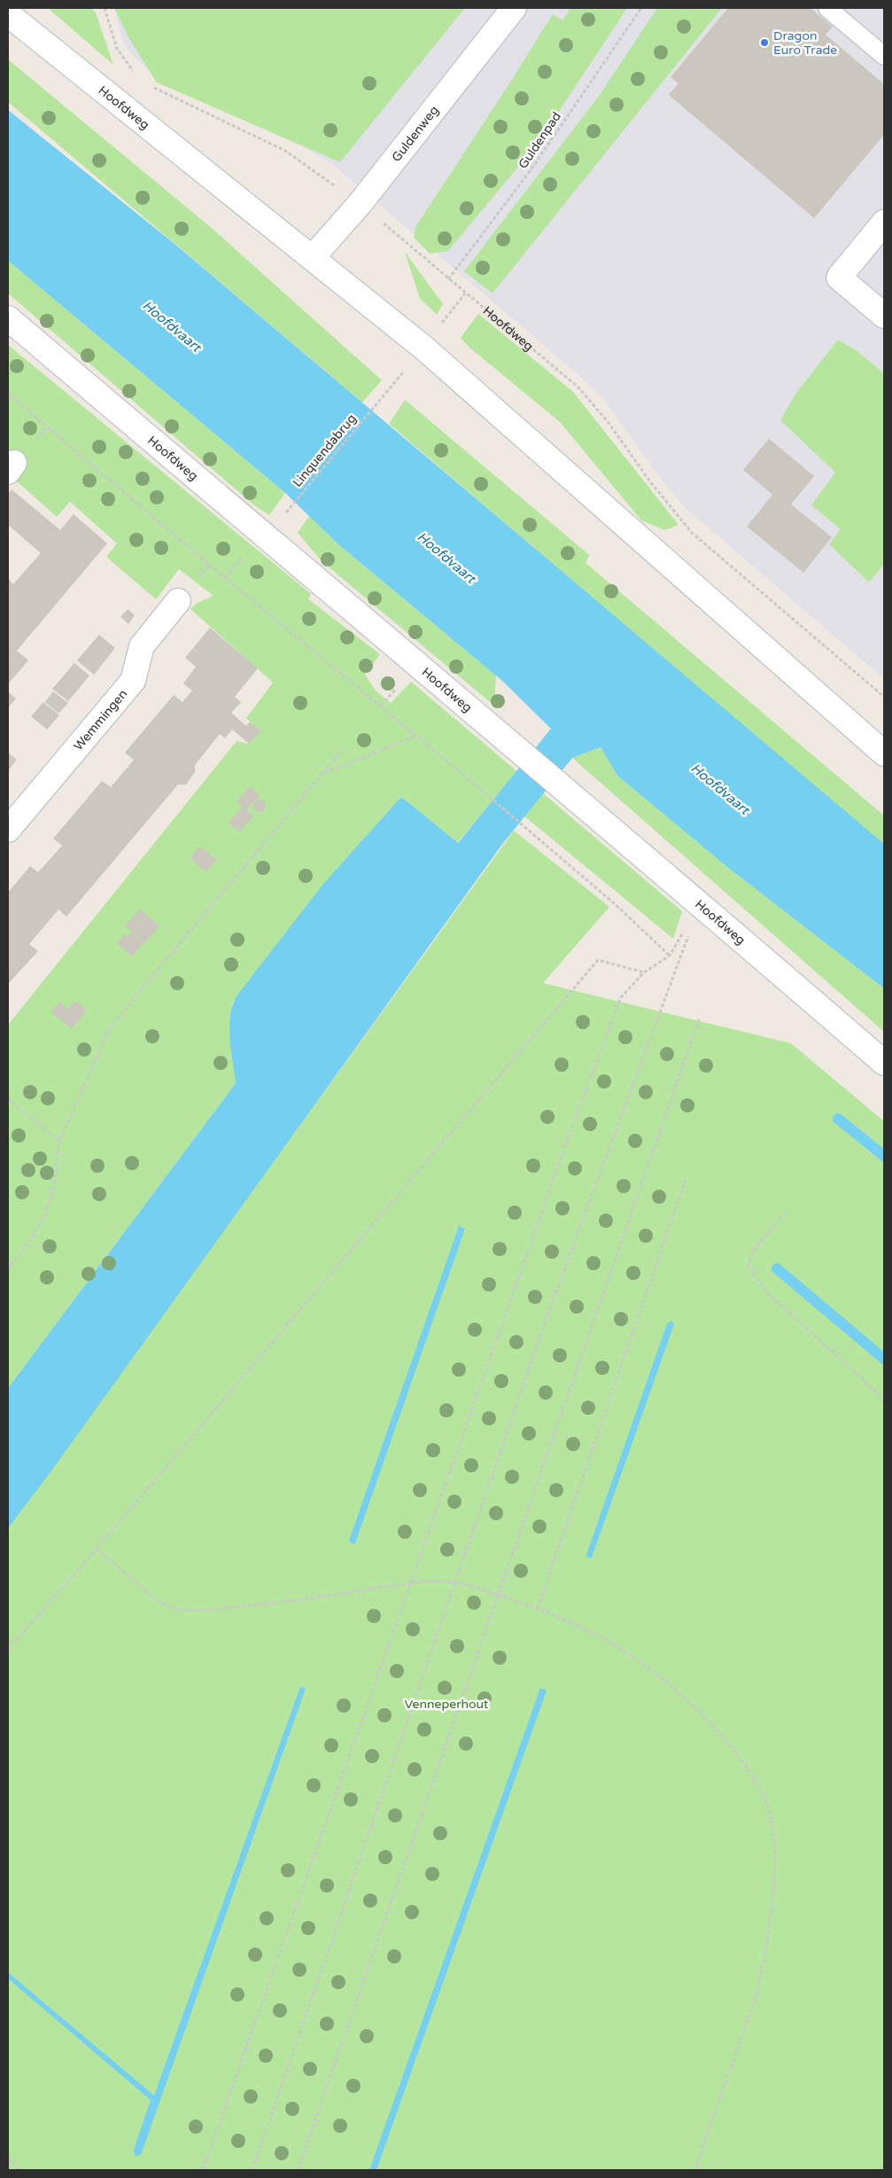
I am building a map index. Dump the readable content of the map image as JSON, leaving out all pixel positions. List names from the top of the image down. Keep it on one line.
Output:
{"streets":{"street":["Hoofdweg","Guldenweg","Wemmingen"],"path":["Guldenpad","Linquendabrug"]},"crossings":[["Hoofdweg","Guldenweg"],["Hoofdweg","Guldenpad"]],"water":["Hoofdvaart"],"parks":["Venneperhout"],"places":["Dragon Euro Trade"]}
